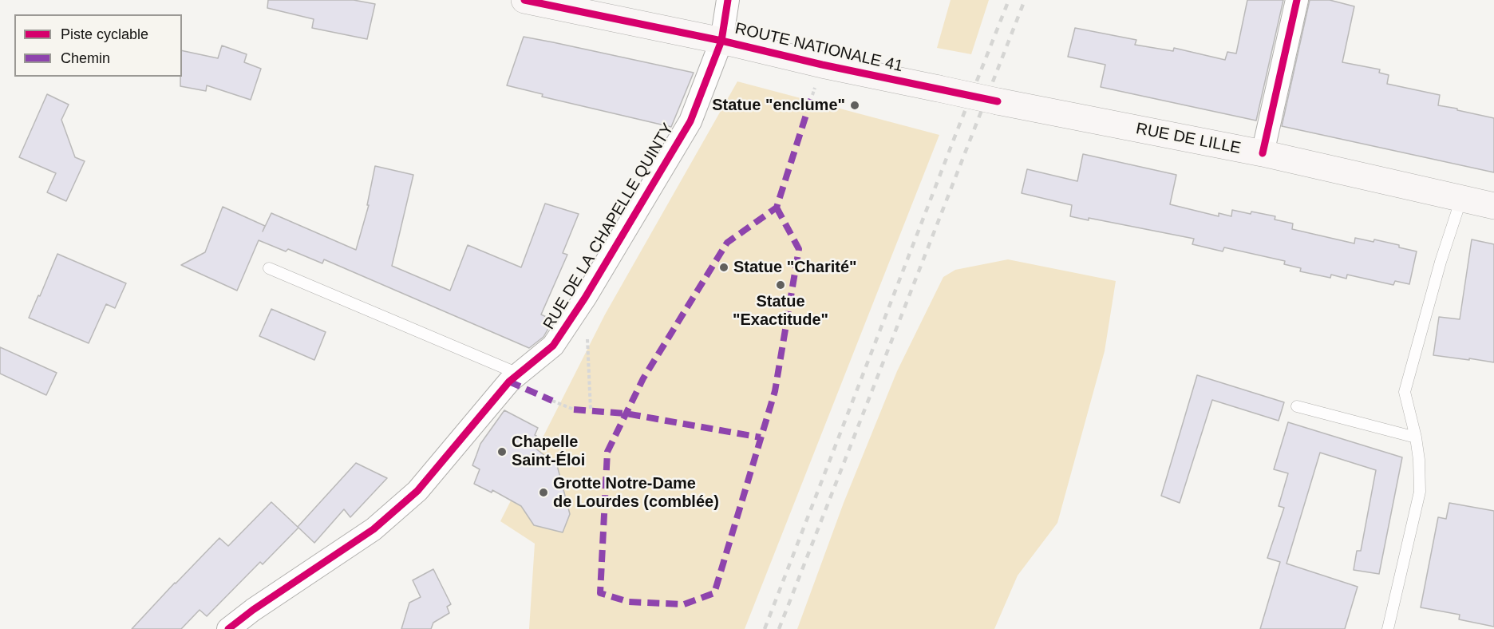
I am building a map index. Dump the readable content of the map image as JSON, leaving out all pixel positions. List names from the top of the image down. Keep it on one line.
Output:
{"streets":{"main road":["ROUTE NATIONALE 41","RUE DE LILLE"],"street":["RUE DE LA CHAPELLE QUINTY"]},"crossings":[["ROUTE NATIONALE 41","RUE DE LILLE"],["ROUTE NATIONALE 41","RUE DE LA CHAPELLE QUINTY"]],"places":["Statue \"enclume\"","Statue \"Charité\"","Statue \"Exactitude\"","Chapelle Saint-Éloi","Grotte Notre-Dame de Lourdes (comblée)"],"legend":["Piste cyclable","Chemin"]}
